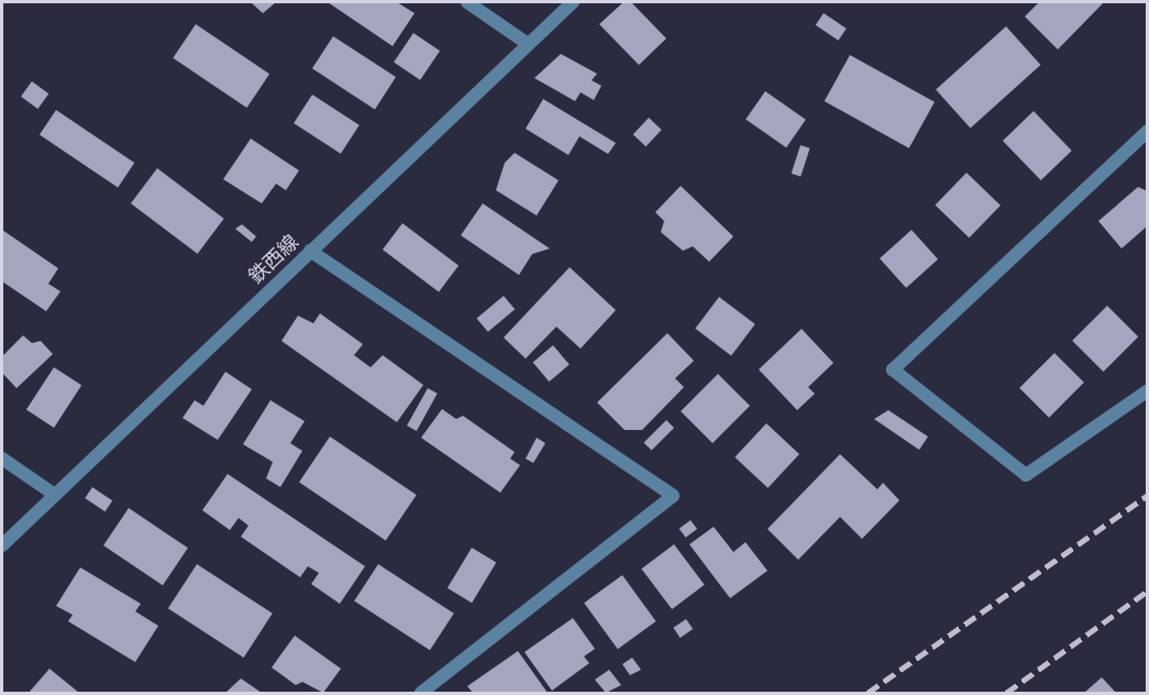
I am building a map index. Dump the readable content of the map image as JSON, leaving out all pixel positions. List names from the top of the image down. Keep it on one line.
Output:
{"streets":{"street":["鉄西線"]}}
